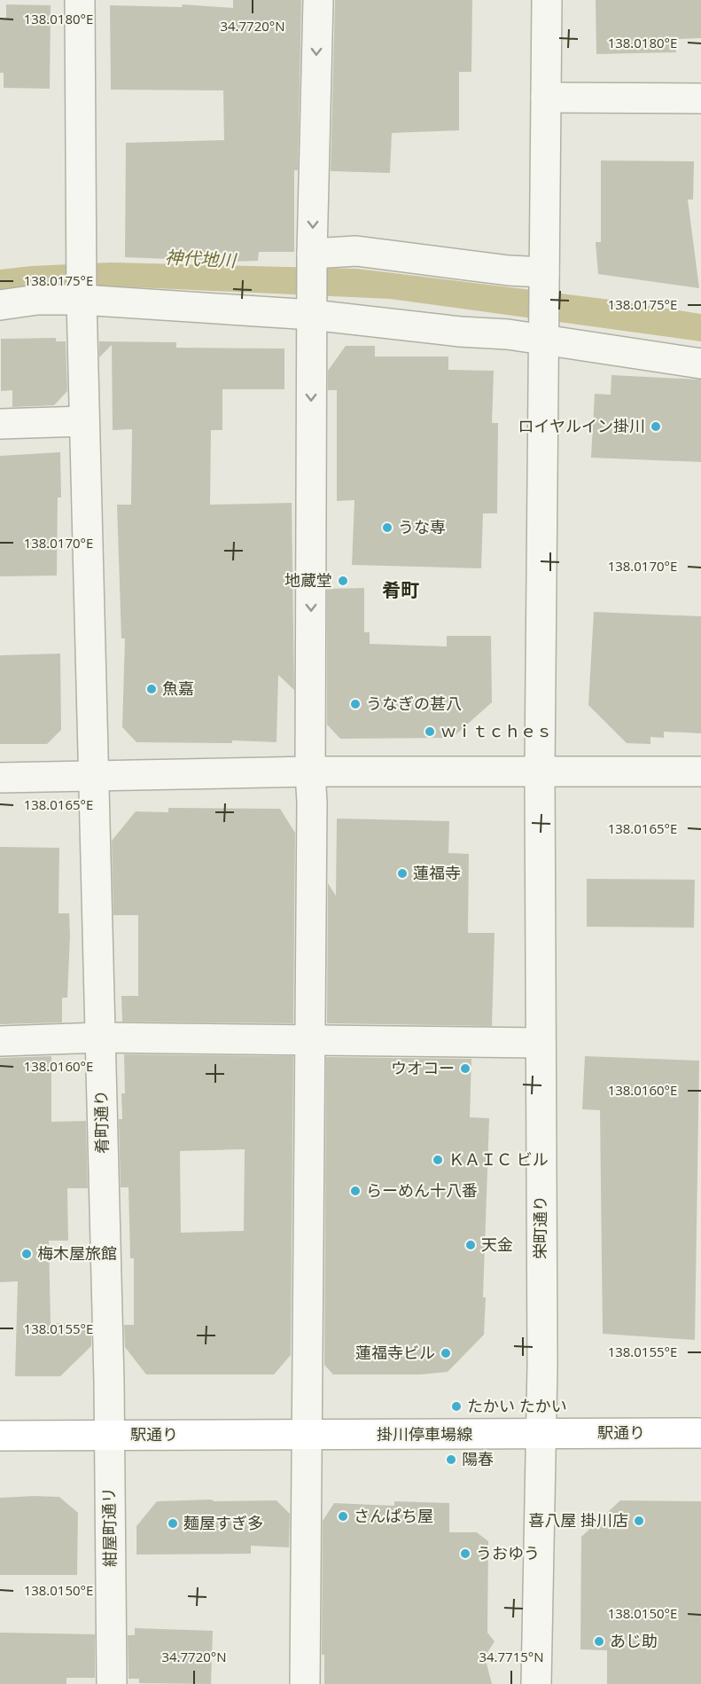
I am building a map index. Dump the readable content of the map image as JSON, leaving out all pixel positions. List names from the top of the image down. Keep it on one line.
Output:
{"streets":{"main road":["駅通り","掛川停車場線"],"street":["肴町通り","栄町通り","紺屋町通リ"]},"crossings":[["肴町通り","駅通り"],["肴町通り","紺屋町通リ"],["栄町通り","駅通り"],["栄町通り","掛川停車場線"],["駅通り","掛川停車場線"],["駅通り","紺屋町通リ"]],"districts":["肴町"],"water":["神代地川"],"places":["ロイヤルイン掛川","うな専","地蔵堂","魚嘉","うなぎの甚八","ｗｉｔｃｈｅｓ","蓮福寺","ウオコー","ＫＡＩＣ ビル","らーめん十八番","天金","梅木屋旅館","蓮福寺ビル","たかい たかい","陽春","さんぱち屋","喜八屋 掛川店","麺屋すぎ多","うおゆう","あじ助"],"coordinates":["138.0180°E","34.7720°N","138.0175°E","138.0170°E","138.0165°E","138.0160°E","138.0155°E","138.0150°E","34.7715°N"]}
